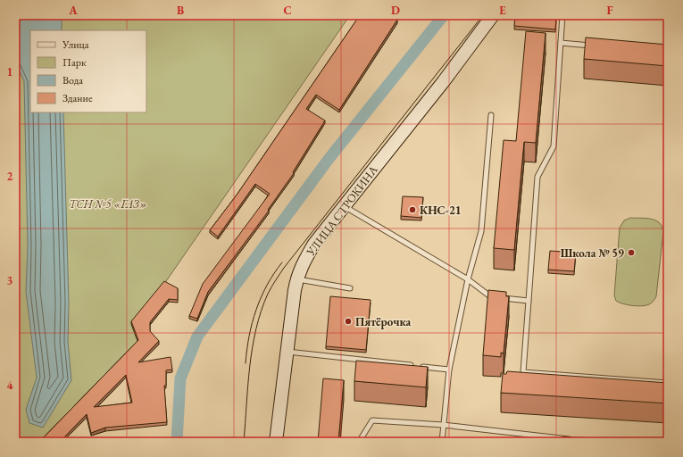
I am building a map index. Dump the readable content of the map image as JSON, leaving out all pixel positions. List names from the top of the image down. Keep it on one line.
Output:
{"streets":{"street":["УЛИЦА СТРОКИНА"]},"parks":["ТСН №5 «ГАЗ»"],"places":["КНС-21","Школа № 59","Пятёрочка"],"legend":["Улица","Парк","Вода","Здание"],"grid":{"columns":["A","B","C","D","E","F"],"rows":["1","2","3","4"]}}
